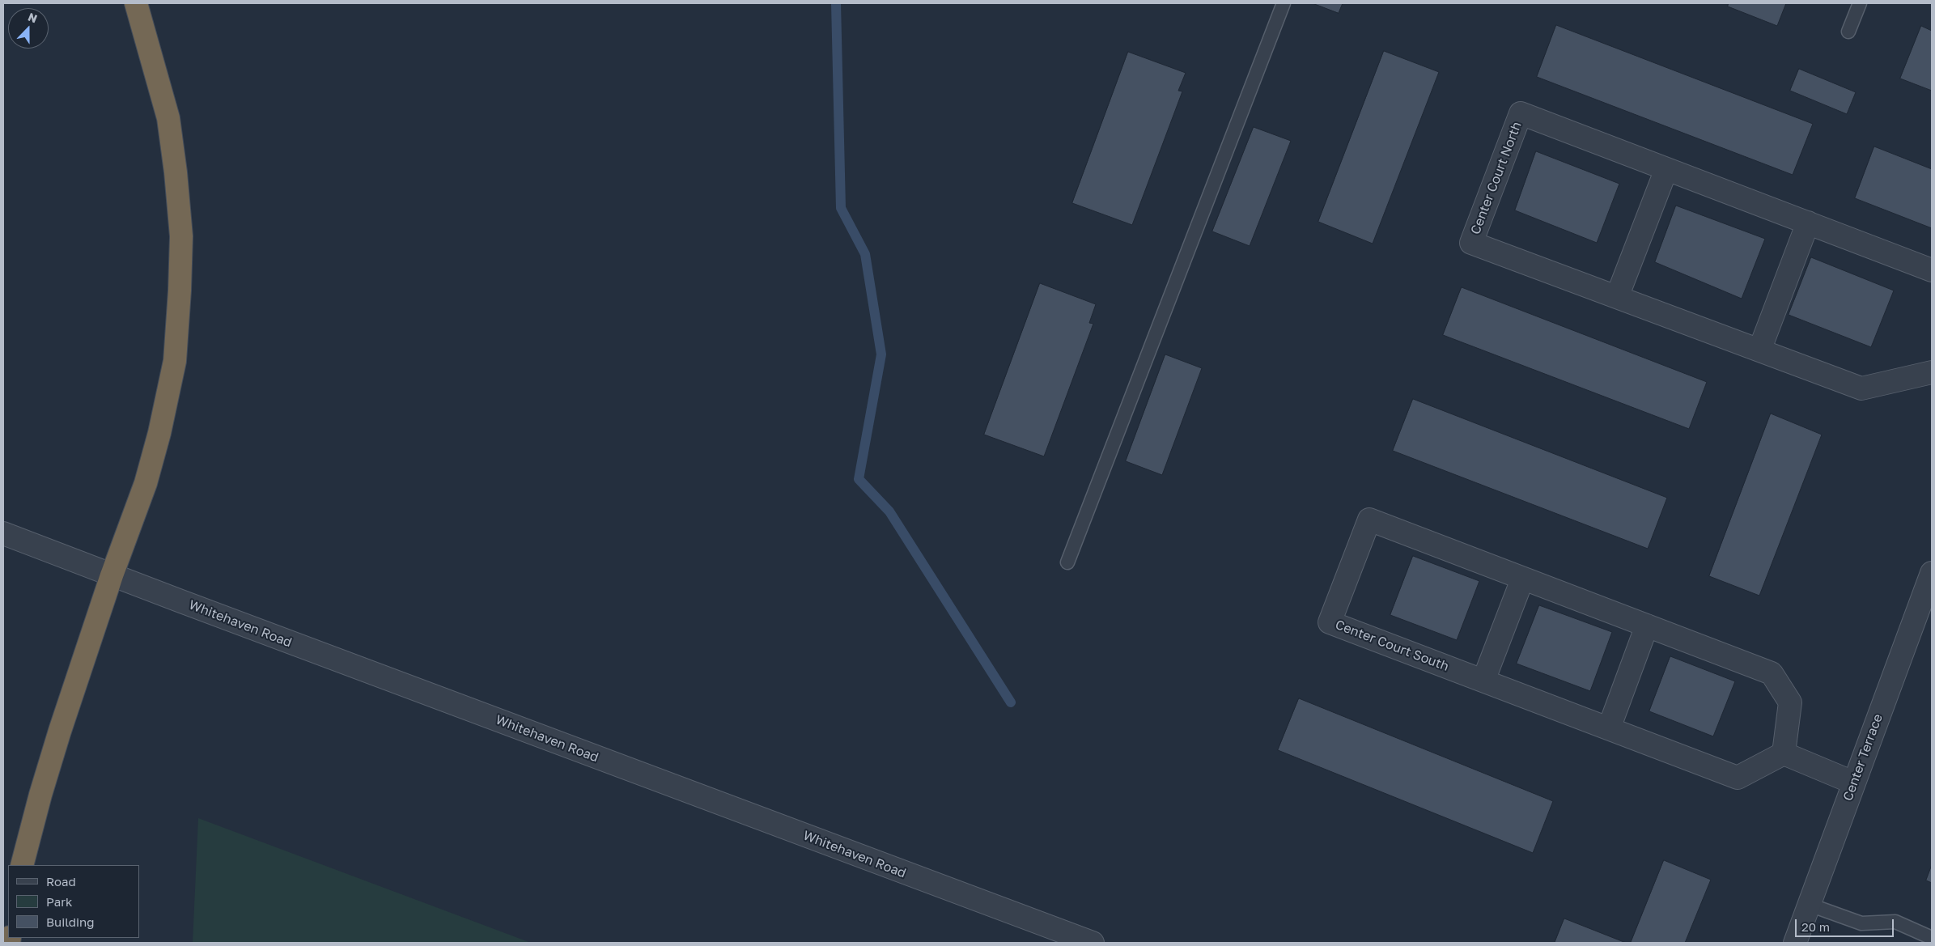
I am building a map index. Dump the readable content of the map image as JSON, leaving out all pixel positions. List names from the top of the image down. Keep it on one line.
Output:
{"streets":{"street":["Center Court North","Whitehaven Road","Center Court South","Center Terrace"]},"legend":["Road","Park","Building"],"scale_bar":"20 m","north":"top"}
